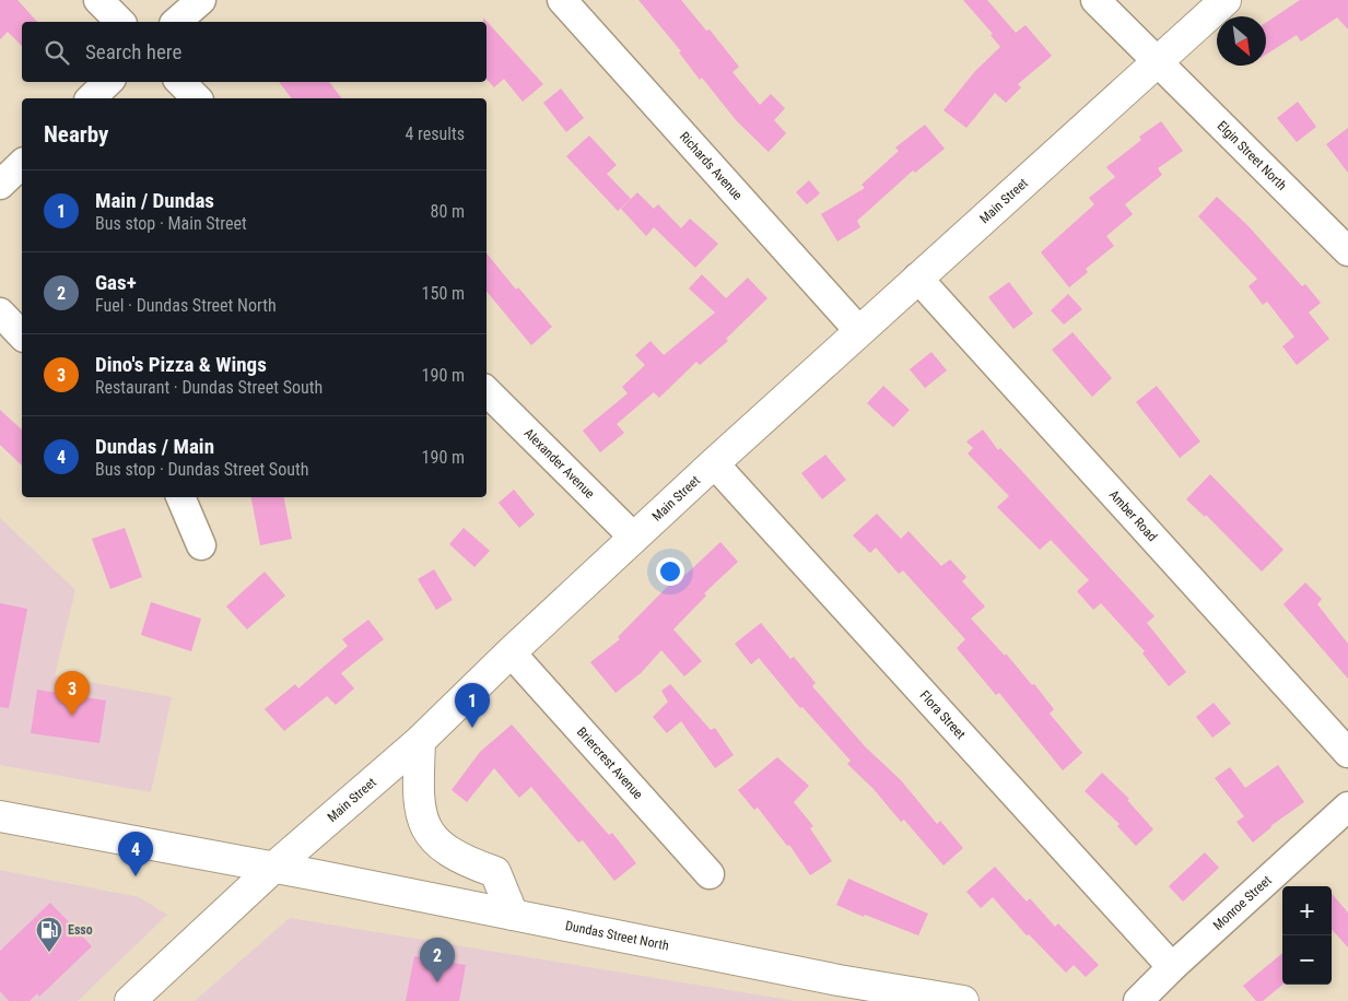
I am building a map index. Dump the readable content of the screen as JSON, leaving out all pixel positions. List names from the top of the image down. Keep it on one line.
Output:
{"streets":{"main road":["Main Street","Dundas Street North"],"street":["Elgin Street North","Richards Avenue","Alexander Avenue","Amber Road","Flora Street","Briercrest Avenue","Monroe Street"]},"crossings":[["Elgin Street North","Main Street"],["Richards Avenue","Main Street"],["Main Street","Alexander Avenue"],["Main Street","Amber Road"],["Main Street","Flora Street"],["Main Street","Briercrest Avenue"],["Main Street","Dundas Street North"],["Flora Street","Monroe Street"]],"places":{"fuel station":["Esso"]},"north":"bottom right","page":{"search":"Search here","heading":["Nearby","4 results"],"list":[{"mark":"1","name":"Main / Dundas","note":"Bus stop · Main Street","value":"80 m"},{"mark":"2","name":"Gas+","note":"Fuel · Dundas Street North","value":"150 m"},{"mark":"3","name":"Dino's Pizza & Wings","note":"Restaurant · Dundas Street South","value":"190 m"},{"mark":"4","name":"Dundas / Main","note":"Bus stop · Dundas Street South","value":"190 m"}],"pins":["3","1","4","2"],"map_buttons":["+","−"]}}
